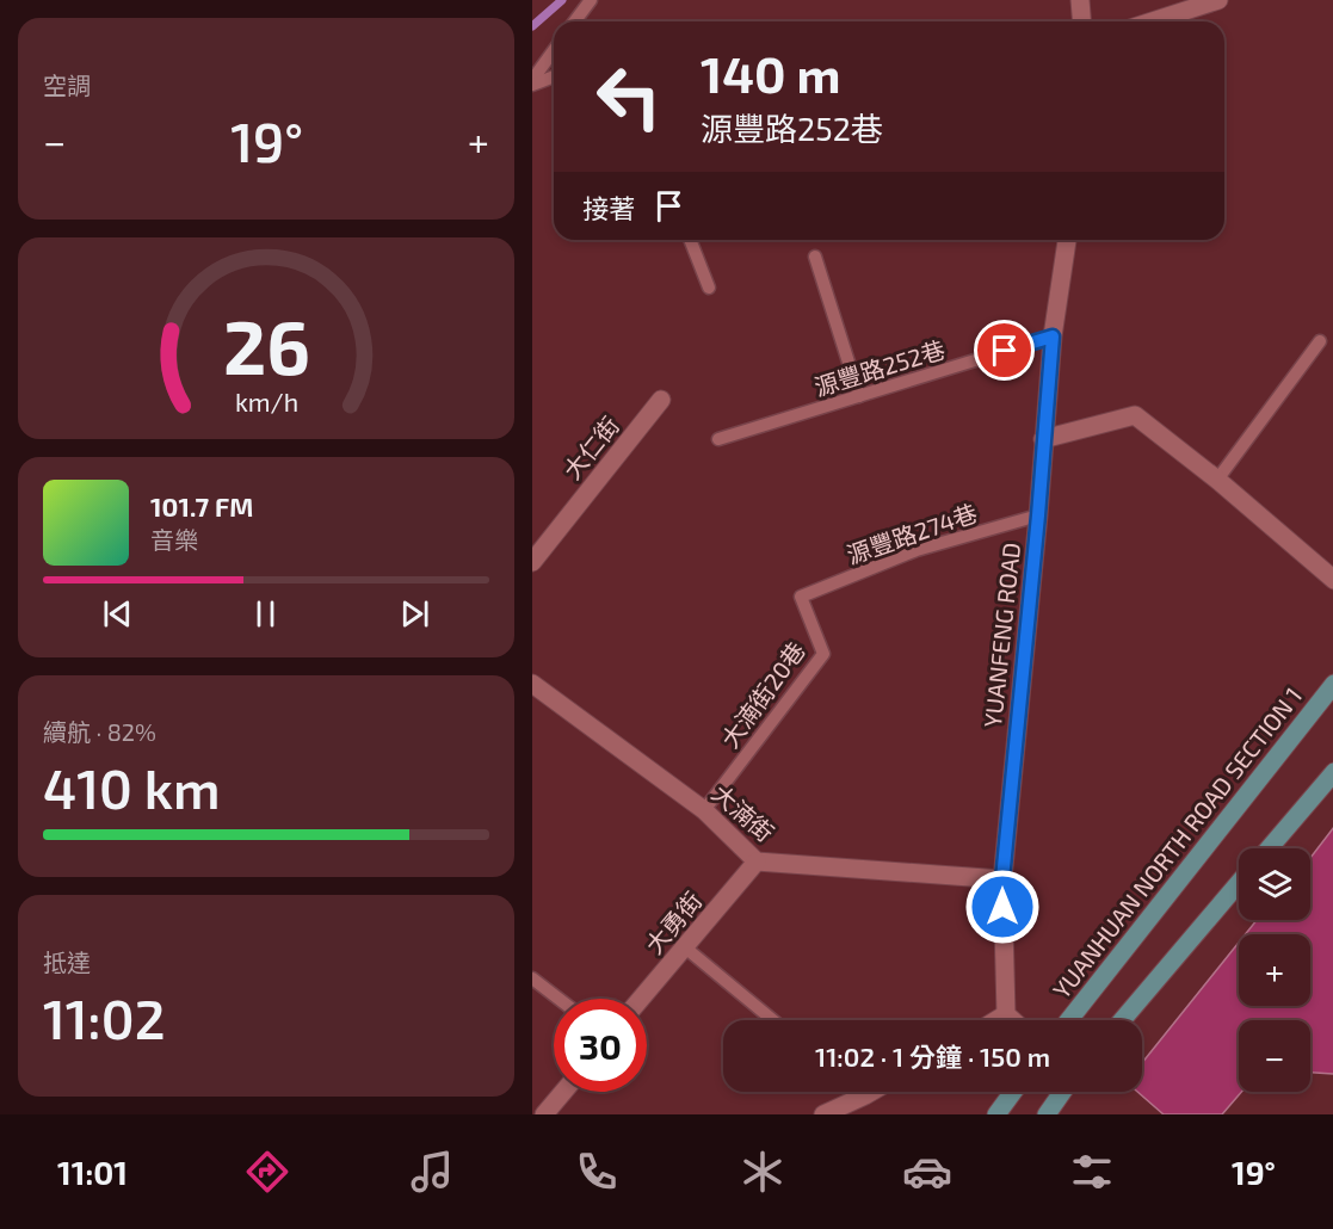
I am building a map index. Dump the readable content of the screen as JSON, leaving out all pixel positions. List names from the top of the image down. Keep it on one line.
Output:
{"streets":{"main road":["YUANHUAN NORTH ROAD SECTION 1"],"street":["大仁街","YUANFENG ROAD","大湳街","大勇街"],"lane":["源豐路252巷","源豐路274巷","大湳街20巷"]},"crossings":[["源豐路252巷","YUANFENG ROAD"],["源豐路274巷","YUANFENG ROAD"],["源豐路274巷","大湳街20巷"],["YUANFENG ROAD","大湳街"],["大湳街20巷","大湳街"],["大湳街","大勇街"]],"page":{"tile":["空調",["續航 · 82%","410 km"],["抵達","11:02"]],"turn":["140 m","源豐路252巷"],"heat":["−","19°","+"],"then":"接著","song":["101.7 FM","音樂"],"map_buttons":["+","−"],"limit":"30","trip":"11:02 · 1 分鐘 · 150 m","tabs":["11:01","19°"],"gauge":["26","km/h"]}}
